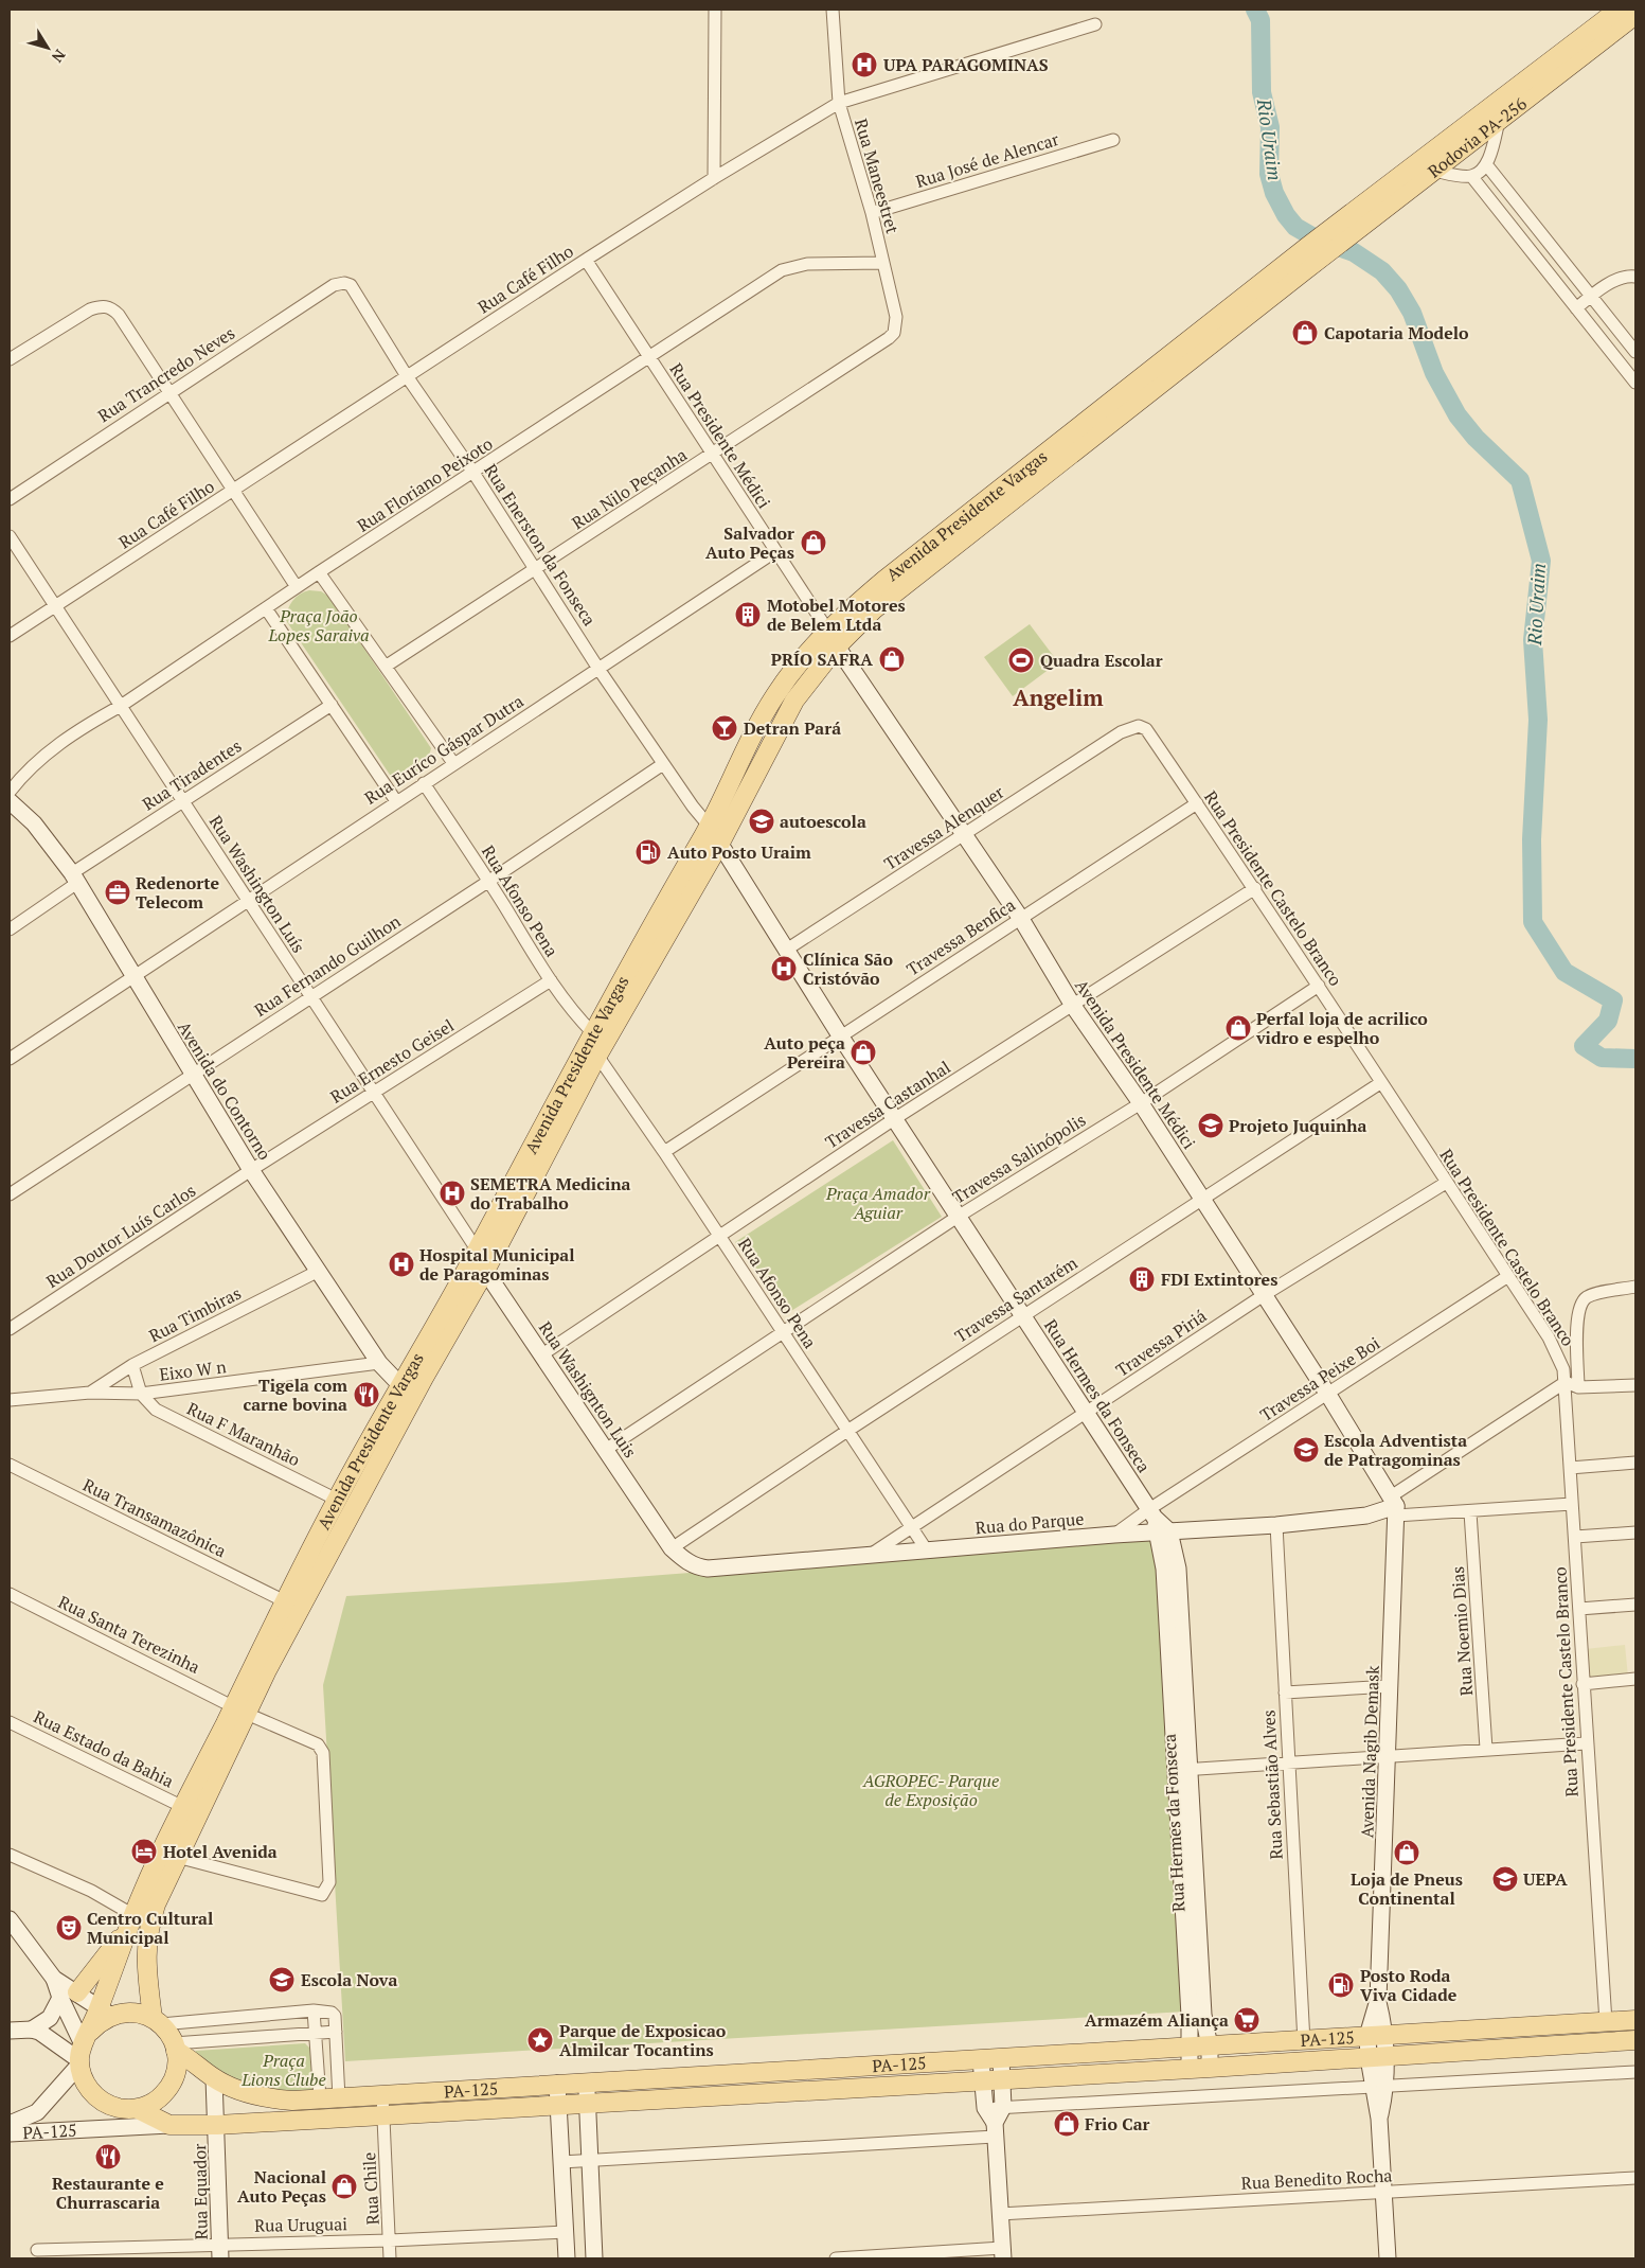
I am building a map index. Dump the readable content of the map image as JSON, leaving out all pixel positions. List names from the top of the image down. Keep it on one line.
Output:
{"streets":{"main road":["Rodovia PA-256","Avenida Presidente Vargas","PA-125"],"street":["Rua José de Alencar","Rua Maneestret","Rua Café Filho","Rua Trancredo Neves","Rua Presidente Médici","Rua Floriano Peixoto","Rua Nilo Peçanha","Rua Enerston da Fonseca","Rua Euríco Gáspar Dutra","Rua Tiradentes","Travessa Alenquer","Rua Washington Luís","Rua Presidente Castelo Branco","Rua Afonso Pena","Travessa Benfica","Rua Fernando Guilhon","Rua Ernesto Geisel","Avenida Presidente Médici","Avenida do Contorno","Travessa Castanhal","Travessa Salinópolis","Rua Doutor Luís Carlos","Travessa Santarém","Rua Timbiras","Travessa Piriá","Eixo W n","Travessa Peixe Boi","Rua Washignton Luis","Rua Hermes da Fonseca","Rua F Maranhão","Rua Transamazônica","Rua do Parque","Rua Noemio Dias","Rua Santa Terezinha","Rua Estado da Bahia","Avenida Nagib Demask","Rua Sebastião Alves","Rua Benedito Rocha","Rua Chile","Rua Equador","Rua Uruguai"]},"crossings":[["Rodovia PA-256","Avenida Presidente Vargas"],["Rua José de Alencar","Rua Maneestret"],["Rua Maneestret","Rua Café Filho"],["Rua Maneestret","Rua Floriano Peixoto"],["Rua Maneestret","Rua Nilo Peçanha"],["Rua Café Filho","Rua Presidente Médici"],["Rua Café Filho","Rua Enerston da Fonseca"],["Rua Café Filho","Rua Washington Luís"],["Rua Trancredo Neves","Rua Enerston da Fonseca"],["Rua Presidente Médici","Rua Floriano Peixoto"],["Rua Presidente Médici","Rua Nilo Peçanha"],["Rua Presidente Médici","Avenida Presidente Vargas"],["Rua Presidente Médici","Rua Euríco Gáspar Dutra"],["Rua Floriano Peixoto","Rua Enerston da Fonseca"],["Rua Floriano Peixoto","Rua Washington Luís"],["Rua Nilo Peçanha","Rua Enerston da Fonseca"],["Avenida Presidente Vargas","Rua Enerston da Fonseca"],["Avenida Presidente Vargas","Rua Washington Luís"],["Avenida Presidente Vargas","Rua Afonso Pena"],["Avenida Presidente Vargas","Avenida Presidente Médici"],["Avenida Presidente Vargas","Avenida do Contorno"],["Avenida Presidente Vargas","Rua Washignton Luis"],["Avenida Presidente Vargas","Rua Hermes da Fonseca"],["Avenida Presidente Vargas","Rua F Maranhão"],["Avenida Presidente Vargas","Rua Transamazônica"],["Avenida Presidente Vargas","Rua Santa Terezinha"],["Avenida Presidente Vargas","Rua Estado da Bahia"],["Avenida Presidente Vargas","PA-125"],["Rua Enerston da Fonseca","Rua Euríco Gáspar Dutra"],["Rua Enerston da Fonseca","Rua Fernando Guilhon"],["Rua Enerston da Fonseca","Rua Hermes da Fonseca"],["Rua Euríco Gáspar Dutra","Rua Washington Luís"],["Rua Euríco Gáspar Dutra","Rua Afonso Pena"],["Rua Euríco Gáspar Dutra","Avenida do Contorno"],["Rua Tiradentes","Rua Washington Luís"],["Rua Tiradentes","Avenida do Contorno"],["Travessa Alenquer","Rua Presidente Castelo Branco"],["Travessa Alenquer","Avenida Presidente Médici"],["Travessa Alenquer","Rua Hermes da Fonseca"],["Rua Washington Luís","Rua Fernando Guilhon"],["Rua Washington Luís","Rua Ernesto Geisel"],["Rua Washington Luís","Rua Washignton Luis"],["Rua Presidente Castelo Branco","Travessa Benfica"],["Rua Presidente Castelo Branco","Travessa Castanhal"],["Rua Presidente Castelo Branco","Travessa Salinópolis"],["Rua Presidente Castelo Branco","Travessa Santarém"],["Rua Presidente Castelo Branco","Travessa Piriá"],["Rua Presidente Castelo Branco","Travessa Peixe Boi"],["Rua Presidente Castelo Branco","PA-125"],["Rua Afonso Pena","Travessa Benfica"],["Rua Afonso Pena","Rua Fernando Guilhon"],["Rua Afonso Pena","Rua Ernesto Geisel"],["Rua Afonso Pena","Travessa Castanhal"],["Rua Afonso Pena","Travessa Salinópolis"],["Rua Afonso Pena","Travessa Santarém"],["Rua Afonso Pena","Travessa Piriá"],["Rua Afonso Pena","Rua do Parque"],["Travessa Benfica","Avenida Presidente Médici"],["Travessa Benfica","Rua Hermes da Fonseca"],["Rua Fernando Guilhon","Avenida do Contorno"],["Rua Ernesto Geisel","Avenida do Contorno"],["Rua Ernesto Geisel","Rua Doutor Luís Carlos"],["Avenida Presidente Médici","Travessa Castanhal"],["Avenida Presidente Médici","Travessa Salinópolis"],["Avenida Presidente Médici","Travessa Santarém"],["Avenida Presidente Médici","Travessa Piriá"],["Avenida Presidente Médici","Travessa Peixe Boi"],["Avenida Presidente Médici","Rua do Parque"],["Avenida Presidente Médici","Avenida Nagib Demask"],["Avenida do Contorno","Rua Doutor Luís Carlos"],["Avenida do Contorno","Rua Timbiras"],["Avenida do Contorno","Eixo W n"],["Travessa Castanhal","Rua Washignton Luis"],["Travessa Castanhal","Rua Hermes da Fonseca"],["Travessa Salinópolis","Rua Washignton Luis"],["Travessa Salinópolis","Rua Hermes da Fonseca"],["Travessa Santarém","Rua Washignton Luis"],["Travessa Santarém","Rua Hermes da Fonseca"],["Travessa Santarém","Rua do Parque"],["Rua Timbiras","Eixo W n"],["Travessa Piriá","Rua Hermes da Fonseca"],["Travessa Piriá","Rua do Parque"],["Eixo W n","Rua F Maranhão"],["Travessa Peixe Boi","Rua Hermes da Fonseca"],["Travessa Peixe Boi","Rua do Parque"],["Rua Washignton Luis","Rua do Parque"],["Rua Hermes da Fonseca","Rua do Parque"],["Rua Hermes da Fonseca","PA-125"],["Rua do Parque","Avenida Nagib Demask"],["Rua do Parque","Rua Sebastião Alves"],["Avenida Nagib Demask","PA-125"],["Avenida Nagib Demask","Rua Benedito Rocha"],["Rua Sebastião Alves","PA-125"],["PA-125","Rua Chile"],["PA-125","Rua Equador"],["Rua Chile","Rua Uruguai"],["Rua Equador","Rua Uruguai"]],"districts":["Angelim"],"water":["Rio Uraim"],"parks":["Praça João Lopes Saraiva","Praça Amador Aguiar","AGROPEC- Parque de Exposição","Praça Lions Clube"],"places":{"hospital":["UPA PARAGOMINAS","Clínica São Cristóvão","SEMETRA Medicina do Trabalho","Hospital Municipal de Paragominas"],"shop":["Capotaria Modelo","Salvador Auto Peças","PRÍO SAFRA","Perfal loja de acrilico vidro e espelho","Auto peça Pereira","Loja de Pneus Continental","Frio Car","Nacional Auto Peças"],"building":["Motobel Motores de Belem Ltda","FDI Extintores"],"sports":["Quadra Escolar"],"bar":["Detran Pará"],"school or university":["autoescola","Projeto Juquinha","Escola Adventista de Patragominas","UEPA","Escola Nova"],"fuel station":["Auto Posto Uraim","Posto Roda Viva Cidade"],"office":["Redenorte Telecom"],"restaurant":["Tigela com carne bovina","Restaurante e Churrascaria"],"hotel":["Hotel Avenida"],"theatre":["Centro Cultural Municipal"],"supermarket":["Armazém Aliança"],"place":["Parque de Exposicao Almilcar Tocantins"]},"north":"bottom right"}
